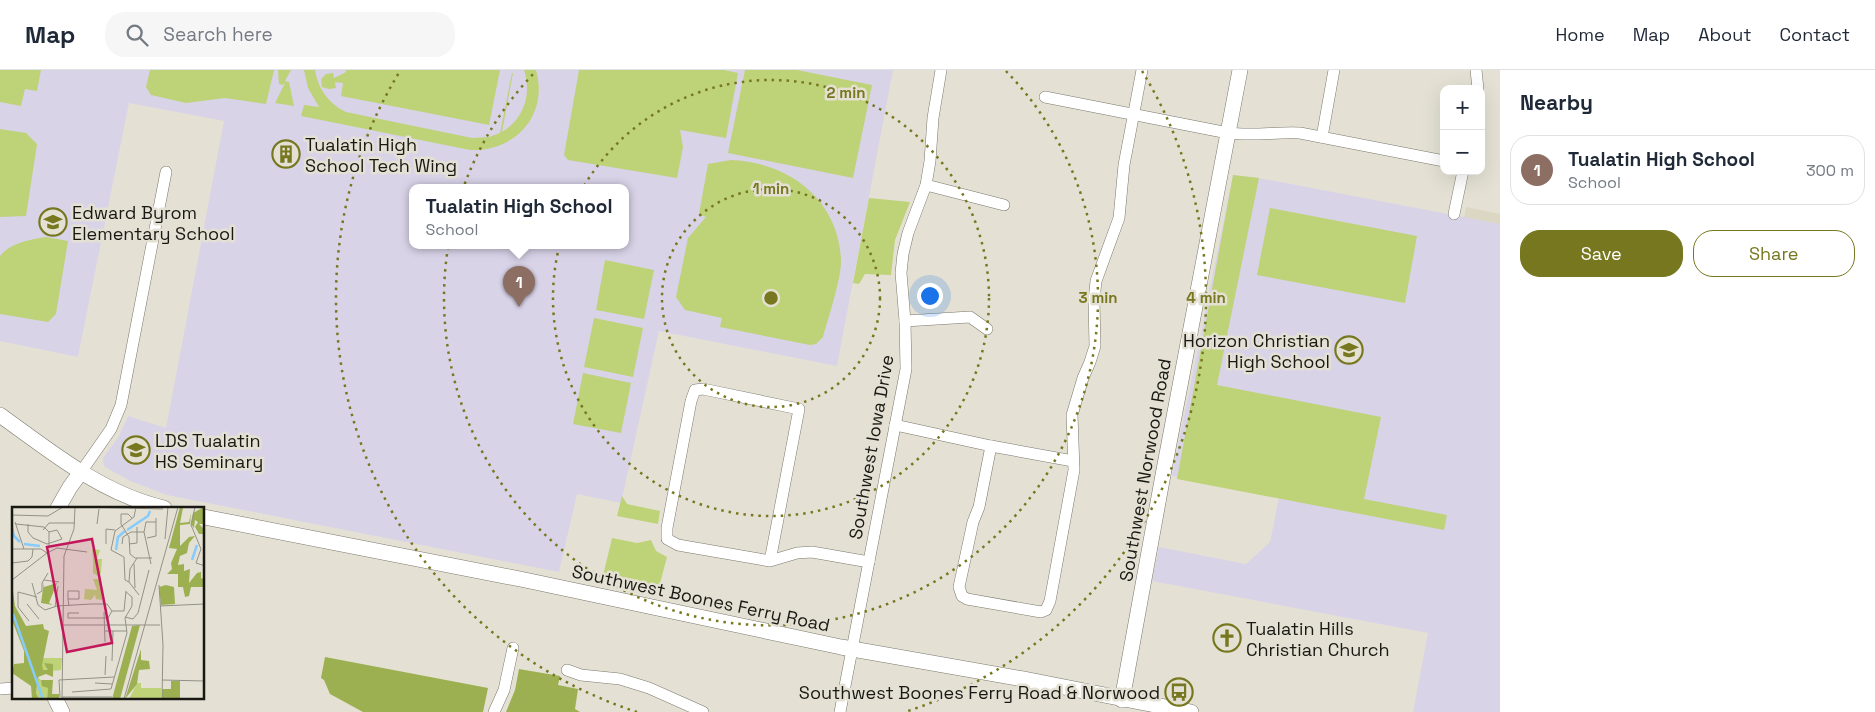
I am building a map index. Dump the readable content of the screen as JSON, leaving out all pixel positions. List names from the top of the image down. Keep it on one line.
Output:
{"streets":{"main road":["Southwest Norwood Road","Southwest Boones Ferry Road"],"street":["Southwest Iowa Drive"]},"crossings":[["Southwest Iowa Drive","Southwest Boones Ferry Road"],["Southwest Norwood Road","Southwest Boones Ferry Road"]],"places":{"building":["Tualatin High School Tech Wing"],"school or university":["Edward Byrom Elementary School","Horizon Christian High School","LDS Tualatin HS Seminary"],"church":["Tualatin Hills Christian Church"],"bus stop":["Southwest Boones Ferry Road & Norwood"]},"page":{"header":"Map","search":"Search here","nav":["Home","Map","About","Contact"],"heading":"Nearby","map_buttons":["+","−"],"list":[{"mark":"1","name":"Tualatin High School","note":"School","value":"300 m"}],"popup":["Tualatin High School","School"],"buttons":["Save","Share"],"pins":"1"},"rings":["2 min","1 min","3 min","4 min"]}
